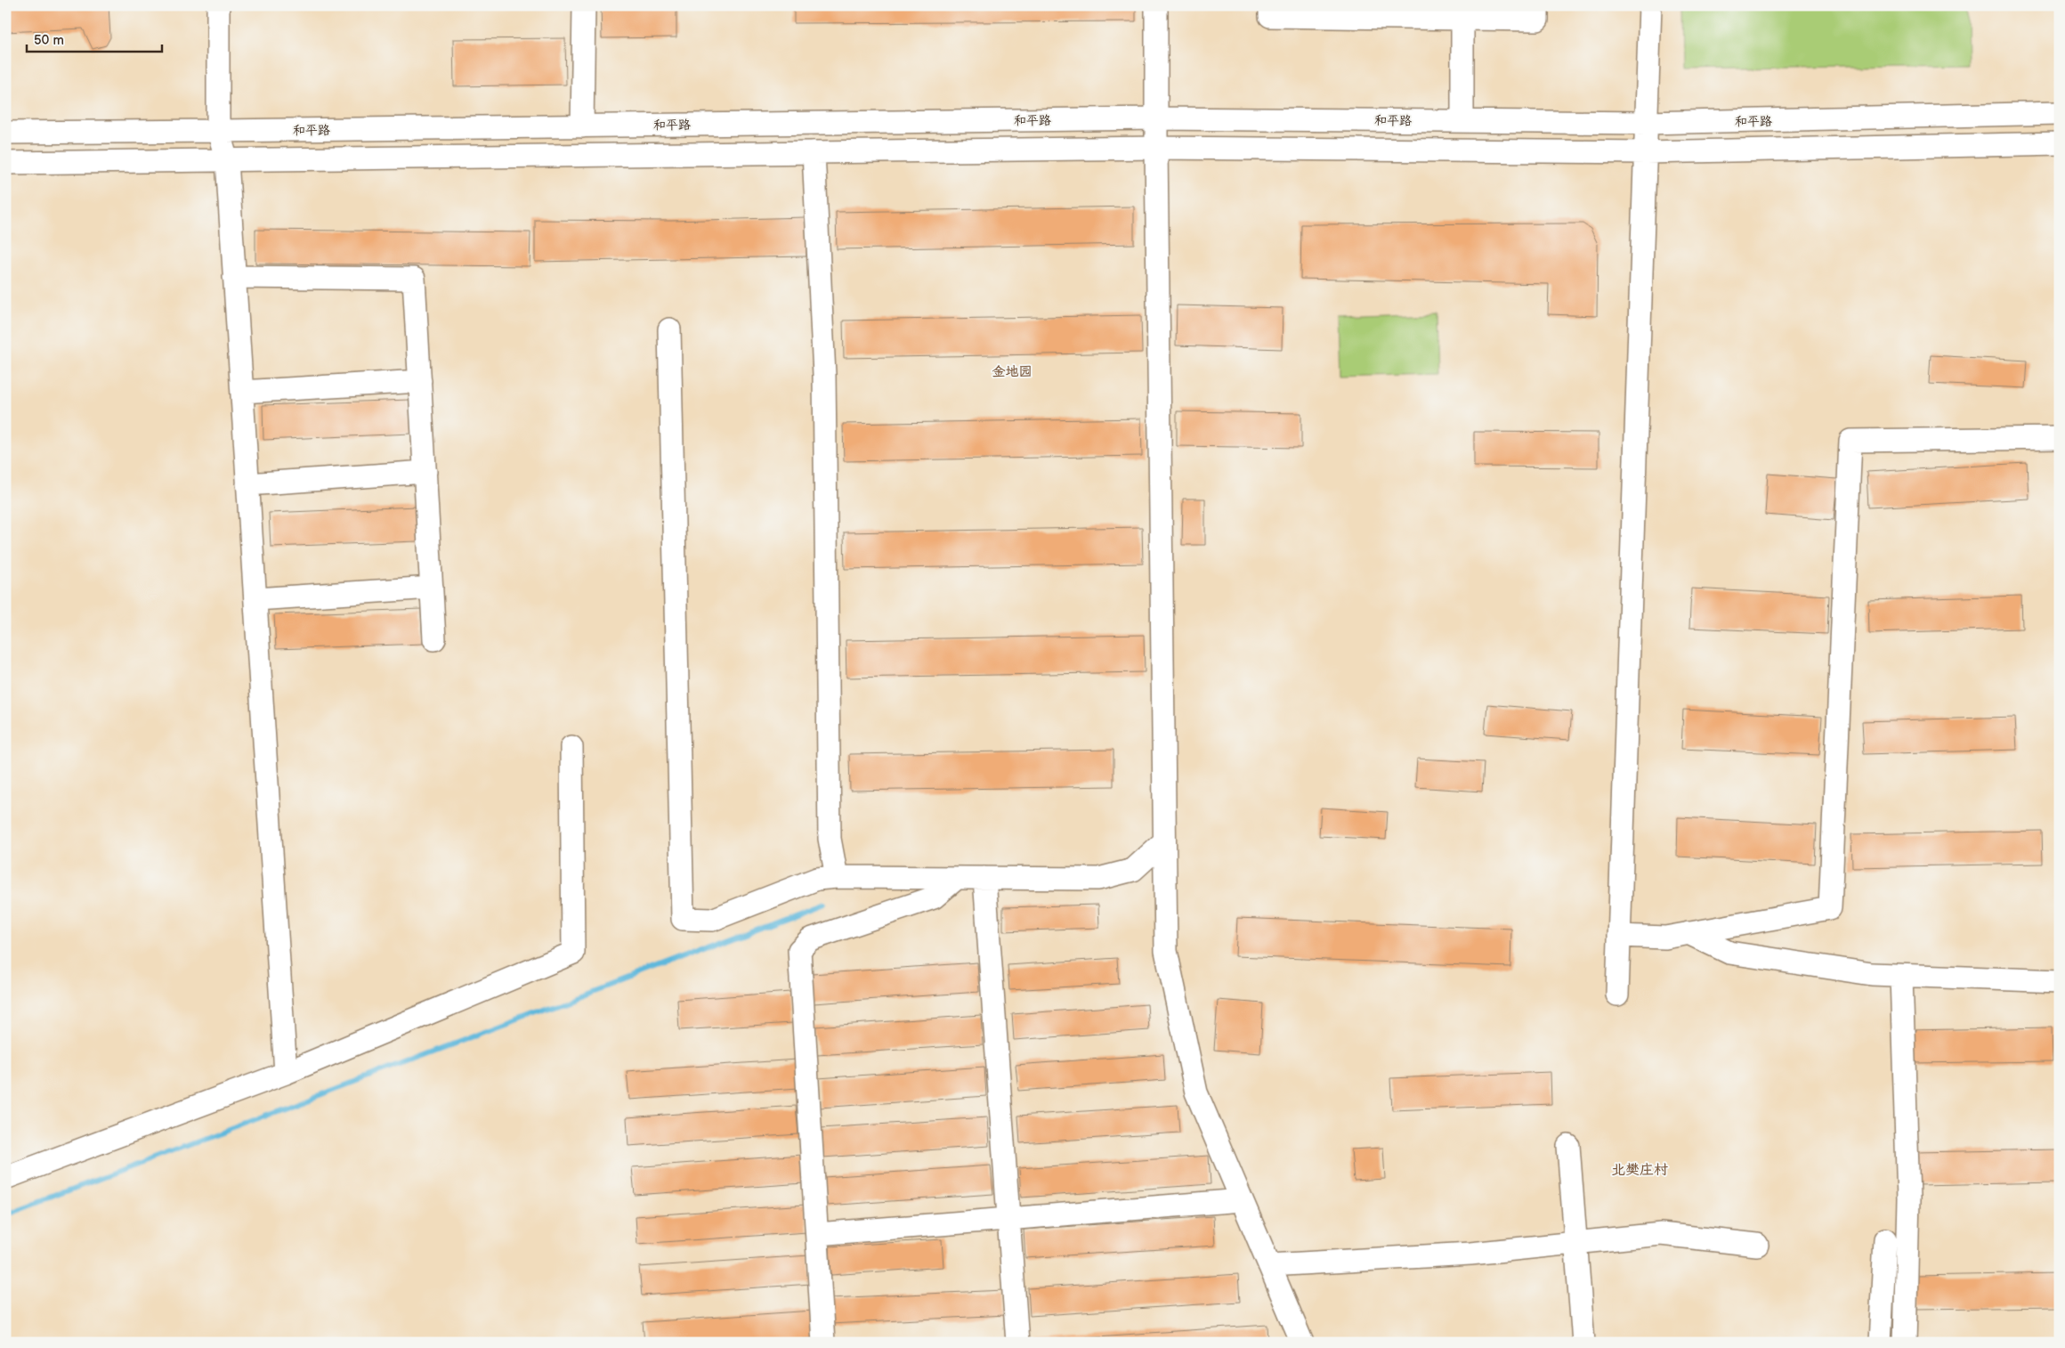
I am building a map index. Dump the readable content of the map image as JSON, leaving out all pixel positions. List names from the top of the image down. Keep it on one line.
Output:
{"streets":{"street":["和平路"]},"districts":["金地园","北樊庄村"],"scale_bar":"50 m"}
